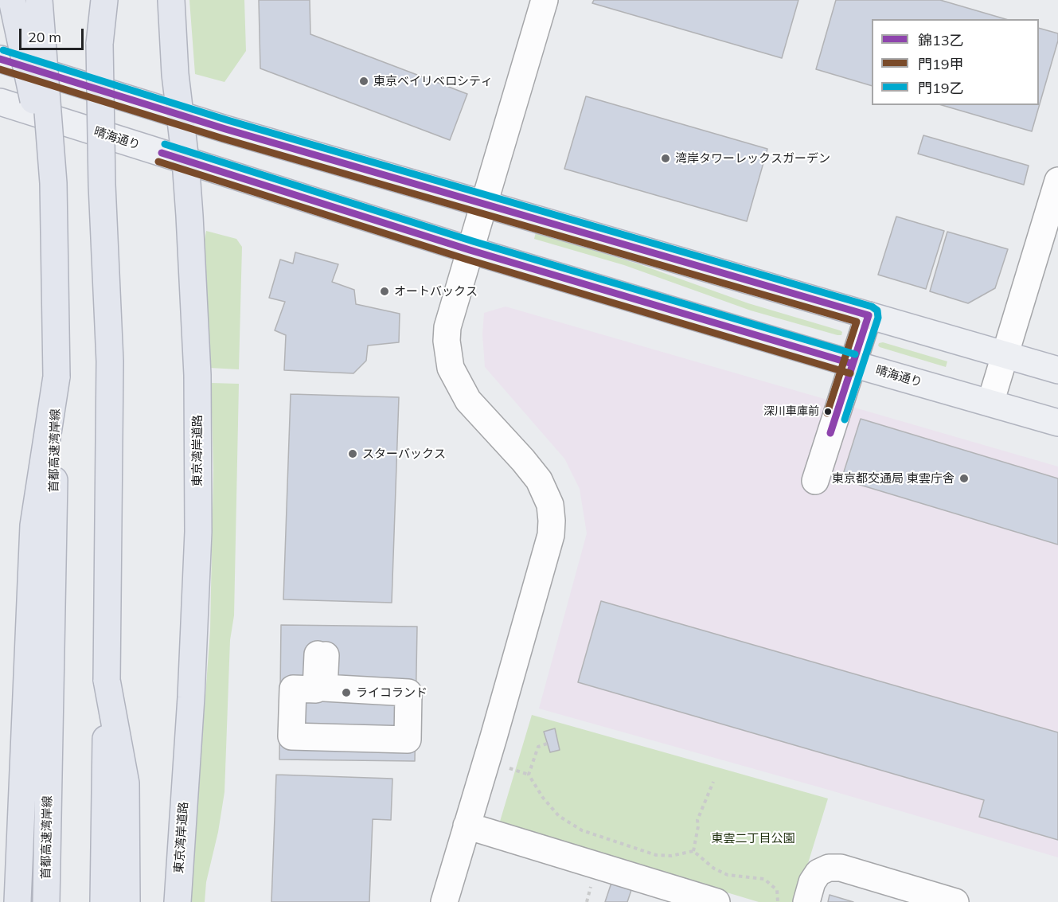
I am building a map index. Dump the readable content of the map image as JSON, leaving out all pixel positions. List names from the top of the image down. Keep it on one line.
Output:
{"streets":{"highway":["首都高速湾岸線","東京湾岸道路"],"main road":["晴海通り"]},"crossings":[["晴海通り","東京湾岸道路"]],"parks":["東雲二丁目公園"],"places":["東京ベイリベロシティ","湾岸タワーレックスガーデン","オートバックス","深川車庫前","スターバックス","東京都交通局 東雲庁舎","ライコランド"],"lines":["transit line 門19乙","transit line 錦13乙","transit line 門19甲"],"legend":["錦13乙","門19甲","門19乙"],"scale_bar":"20 m"}
